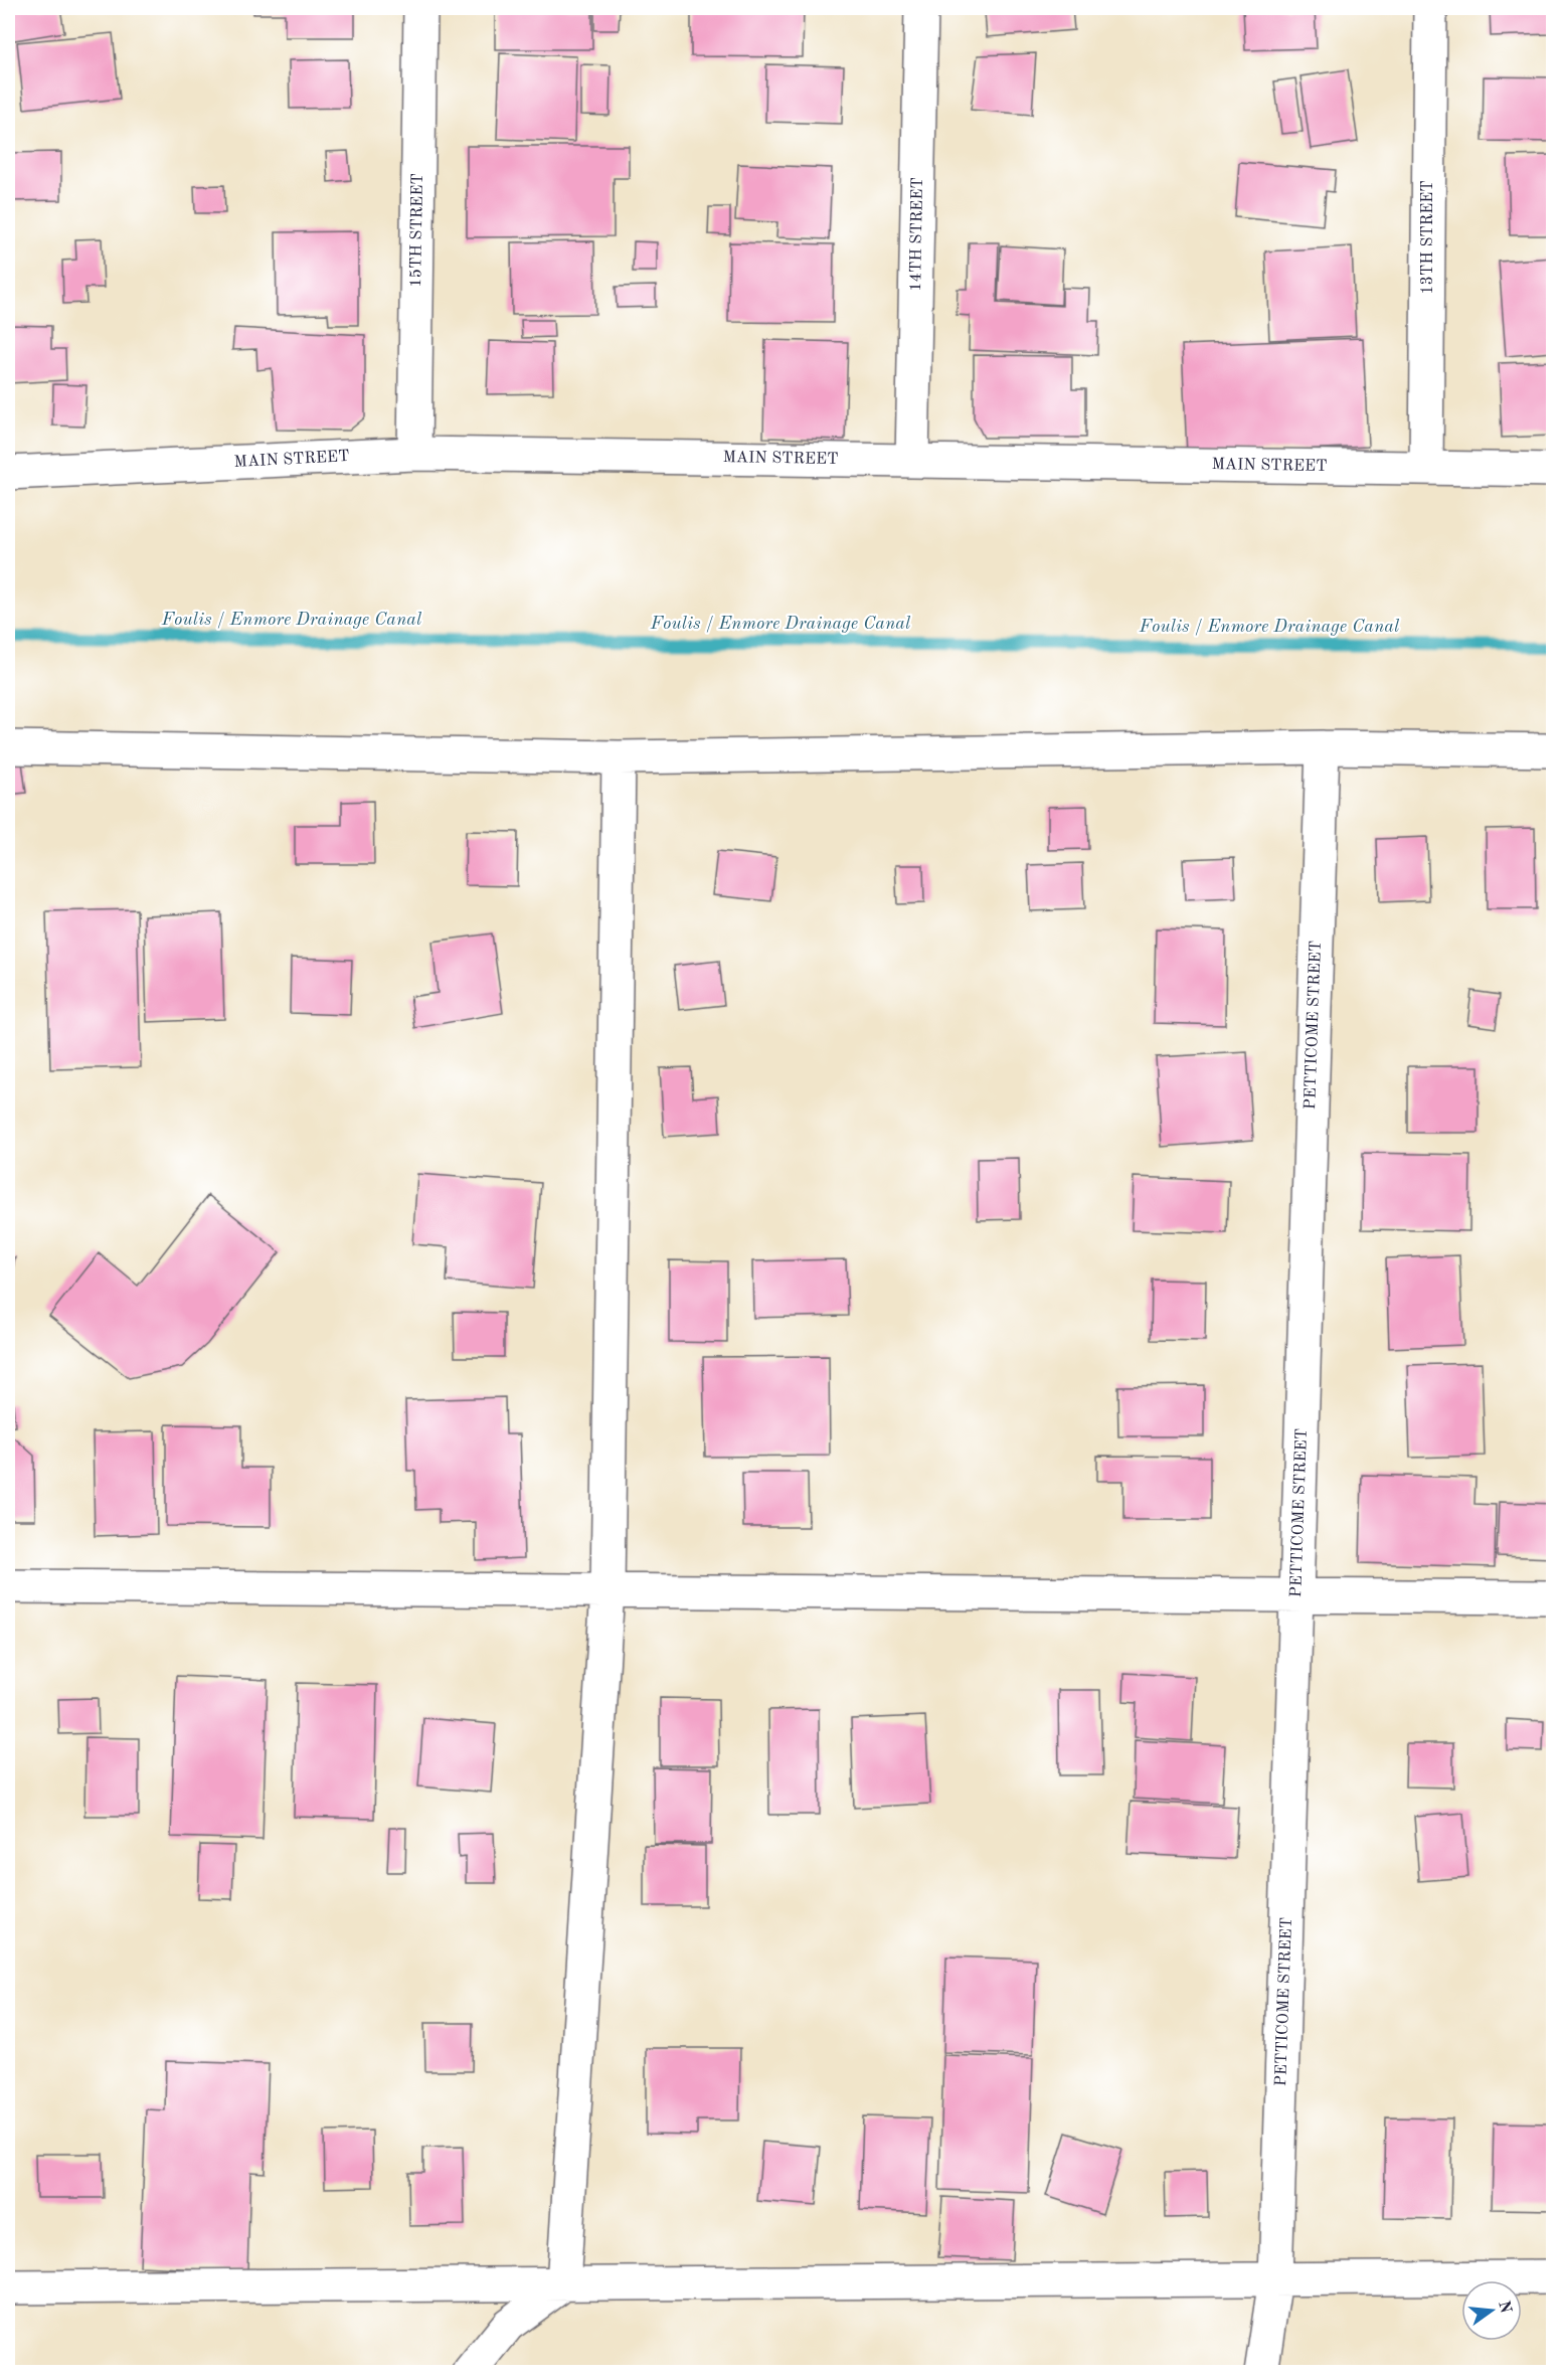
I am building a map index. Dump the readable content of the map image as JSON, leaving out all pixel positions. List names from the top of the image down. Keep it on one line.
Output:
{"streets":{"street":["15TH STREET","14TH STREET","13TH STREET","MAIN STREET","PETTICOME STREET"]},"crossings":[["15TH STREET","MAIN STREET"],["14TH STREET","MAIN STREET"],["13TH STREET","MAIN STREET"]],"water":["Foulis / Enmore Drainage Canal"],"north":"right"}
